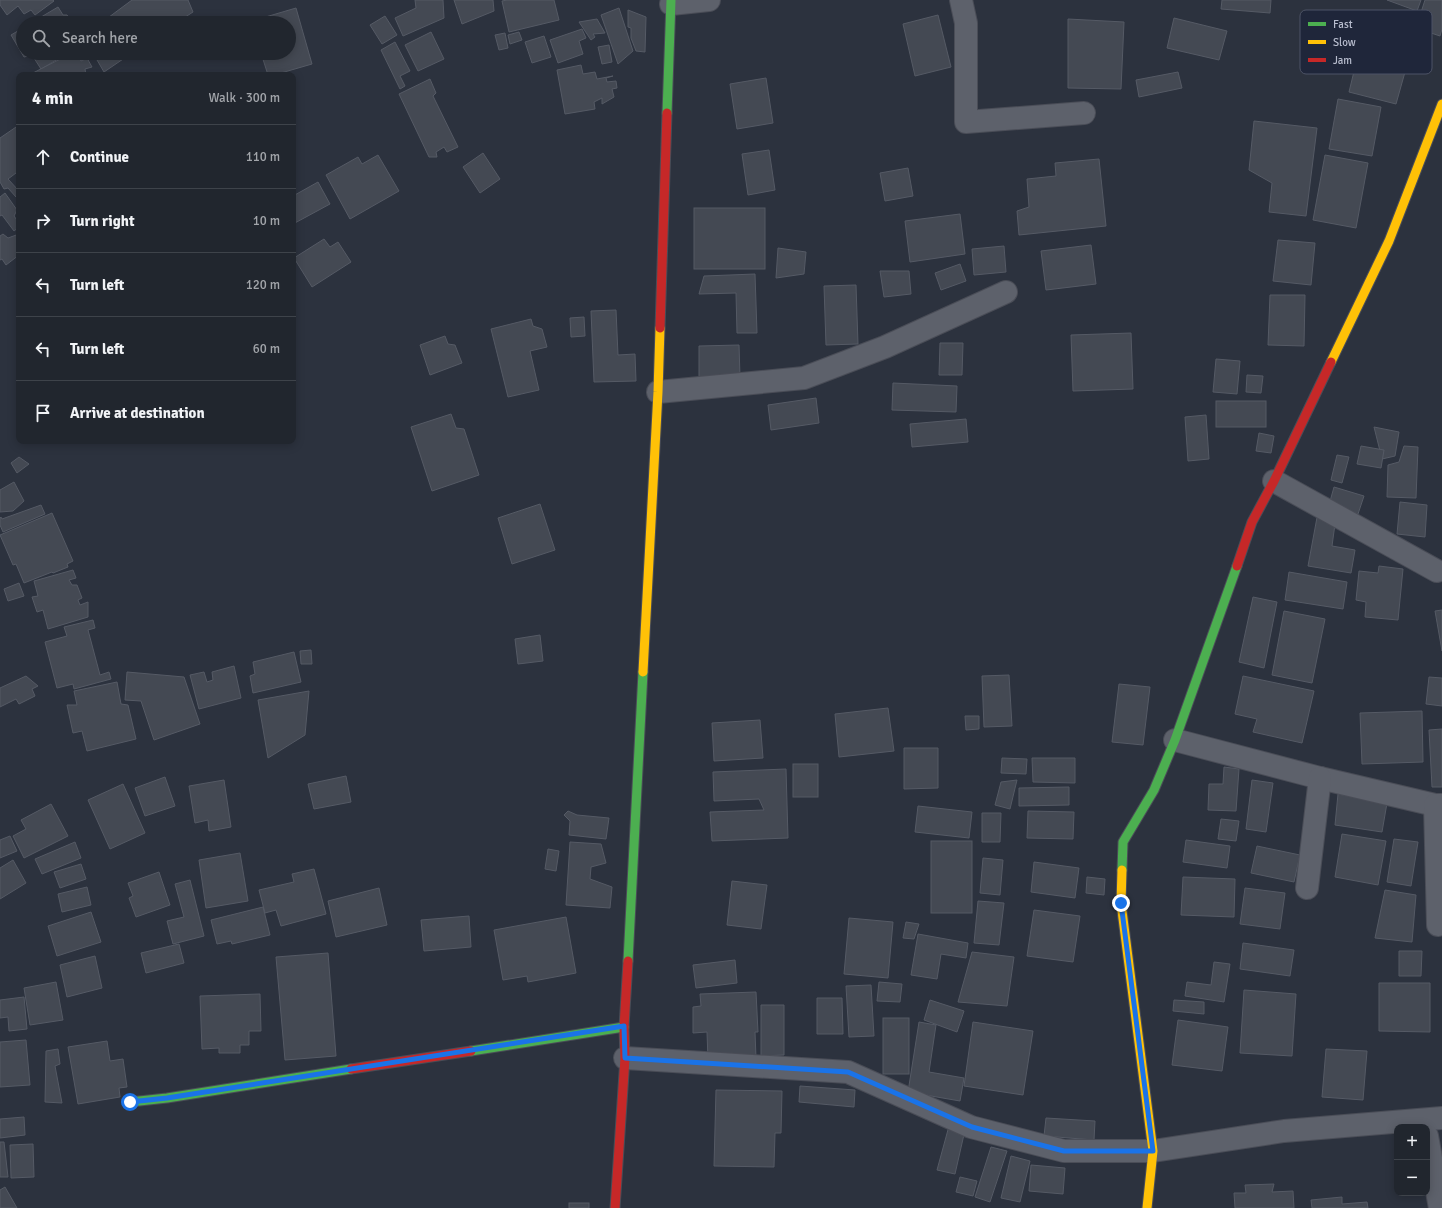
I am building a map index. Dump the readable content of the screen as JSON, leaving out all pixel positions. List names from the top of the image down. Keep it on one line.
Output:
{"legend":["Fast","Slow","Jam"],"page":{"search":"Search here","heading":["4 min","Walk · 300 m"],"list":[["Continue","110 m"],["Turn right","10 m"],["Turn left","120 m"],["Turn left","60 m"],"Arrive at destination"],"map_buttons":["+","−"]}}
